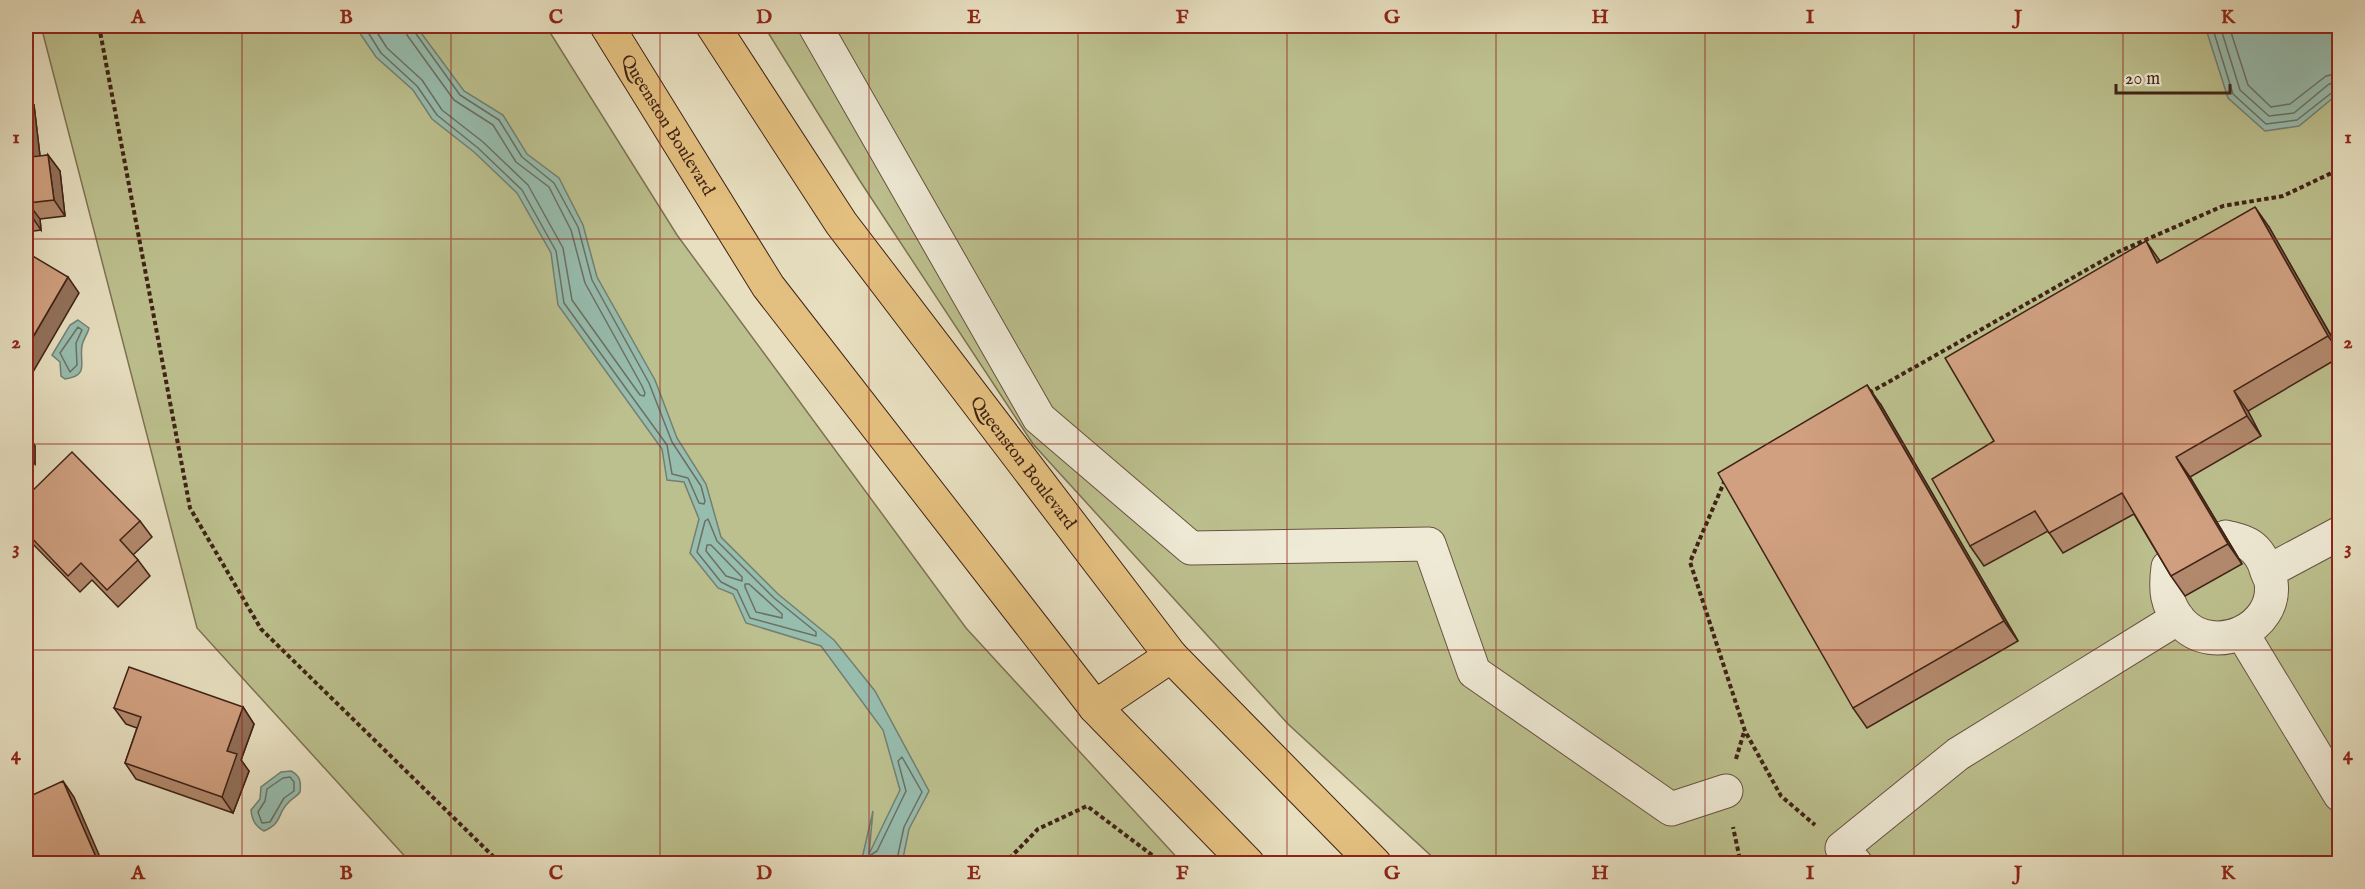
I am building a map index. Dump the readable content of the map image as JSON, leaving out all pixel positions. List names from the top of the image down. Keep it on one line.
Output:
{"streets":{"main road":["Queenston Boulevard"]},"scale_bar":"20 m","grid":{"columns":["A","B","C","D","E","F","G","H","I","J","K"],"rows":["1","2","3","4"]}}
